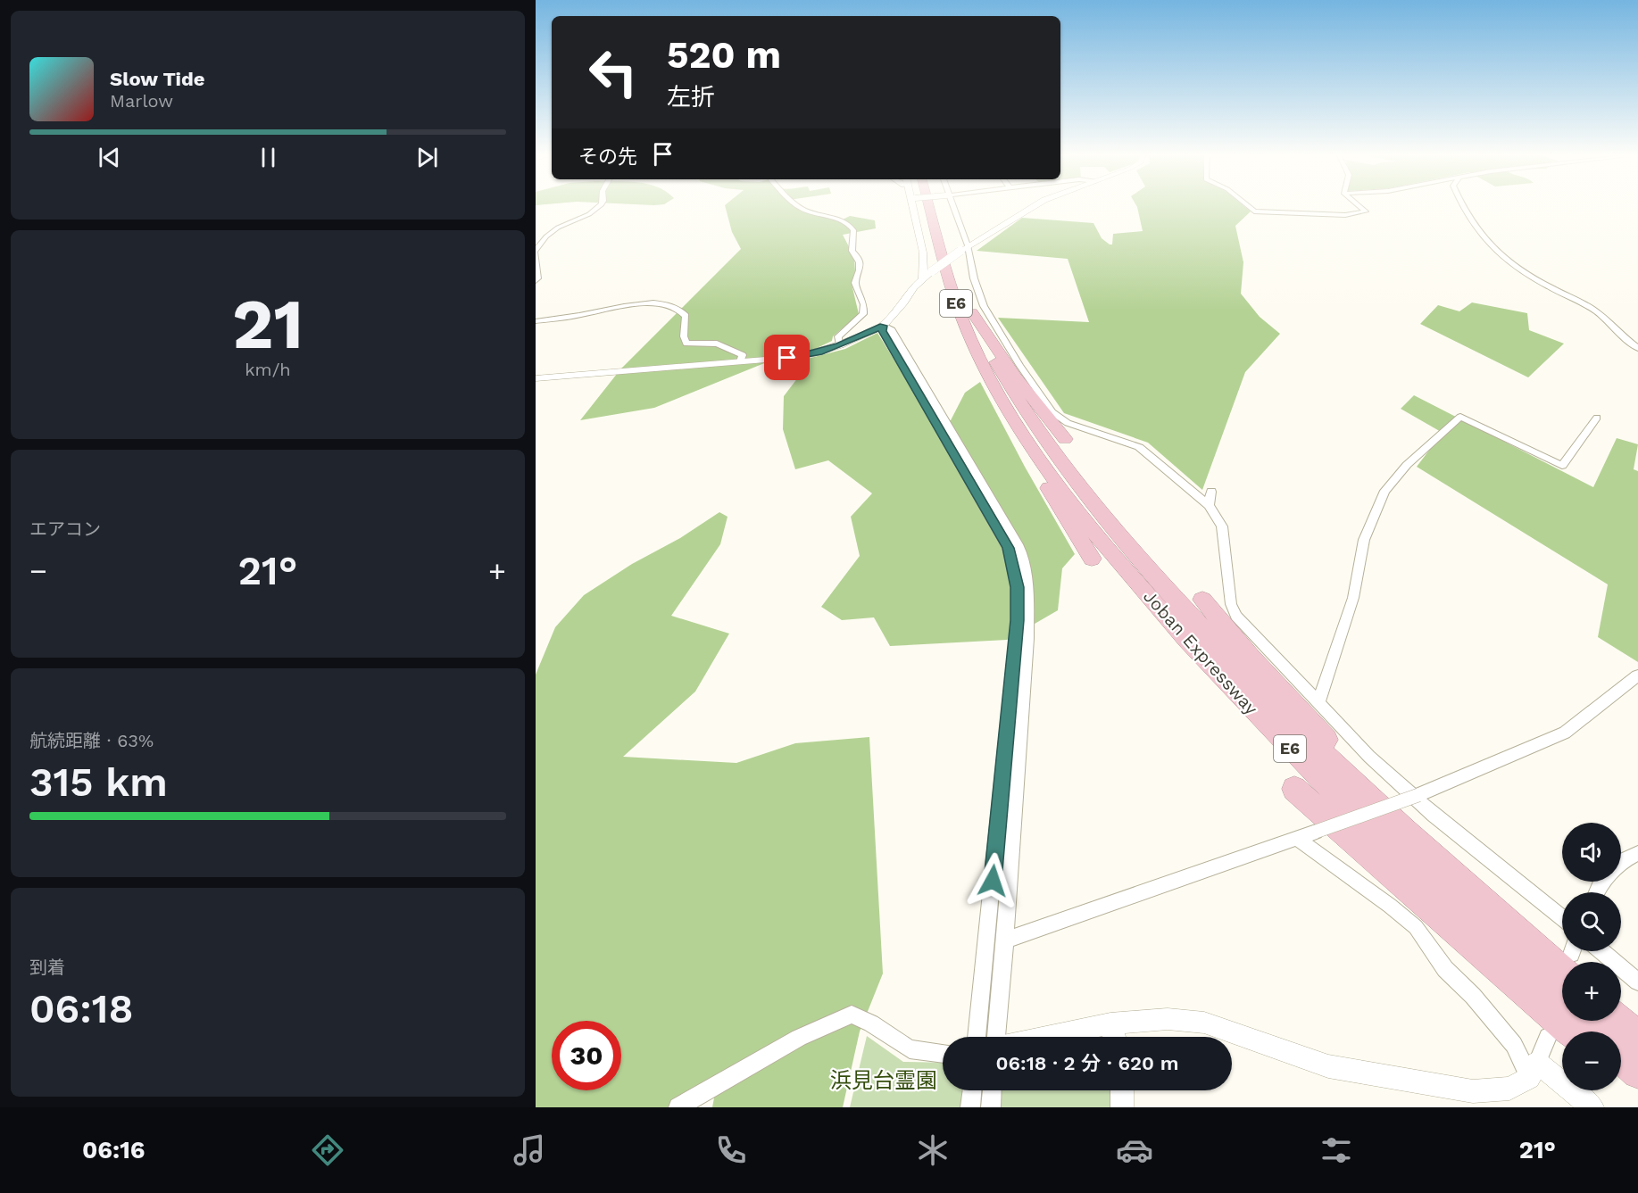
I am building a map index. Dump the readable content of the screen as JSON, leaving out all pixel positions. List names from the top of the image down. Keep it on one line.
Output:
{"streets":{"highway":["E6","Joban Expressway"]},"parks":["浜見台霊園"],"page":{"turn":["520 m","左折"],"song":["Slow Tide","Marlow"],"then":"その先","tile":[["21","km/h"],"エアコン",["航続距離 · 63%","315 km"],["到着","06:18"]],"heat":["−","21°","+"],"map_buttons":["+","−"],"limit":"30","trip":"06:18 · 2 分 · 620 m","tabs":["06:16","21°"]}}
